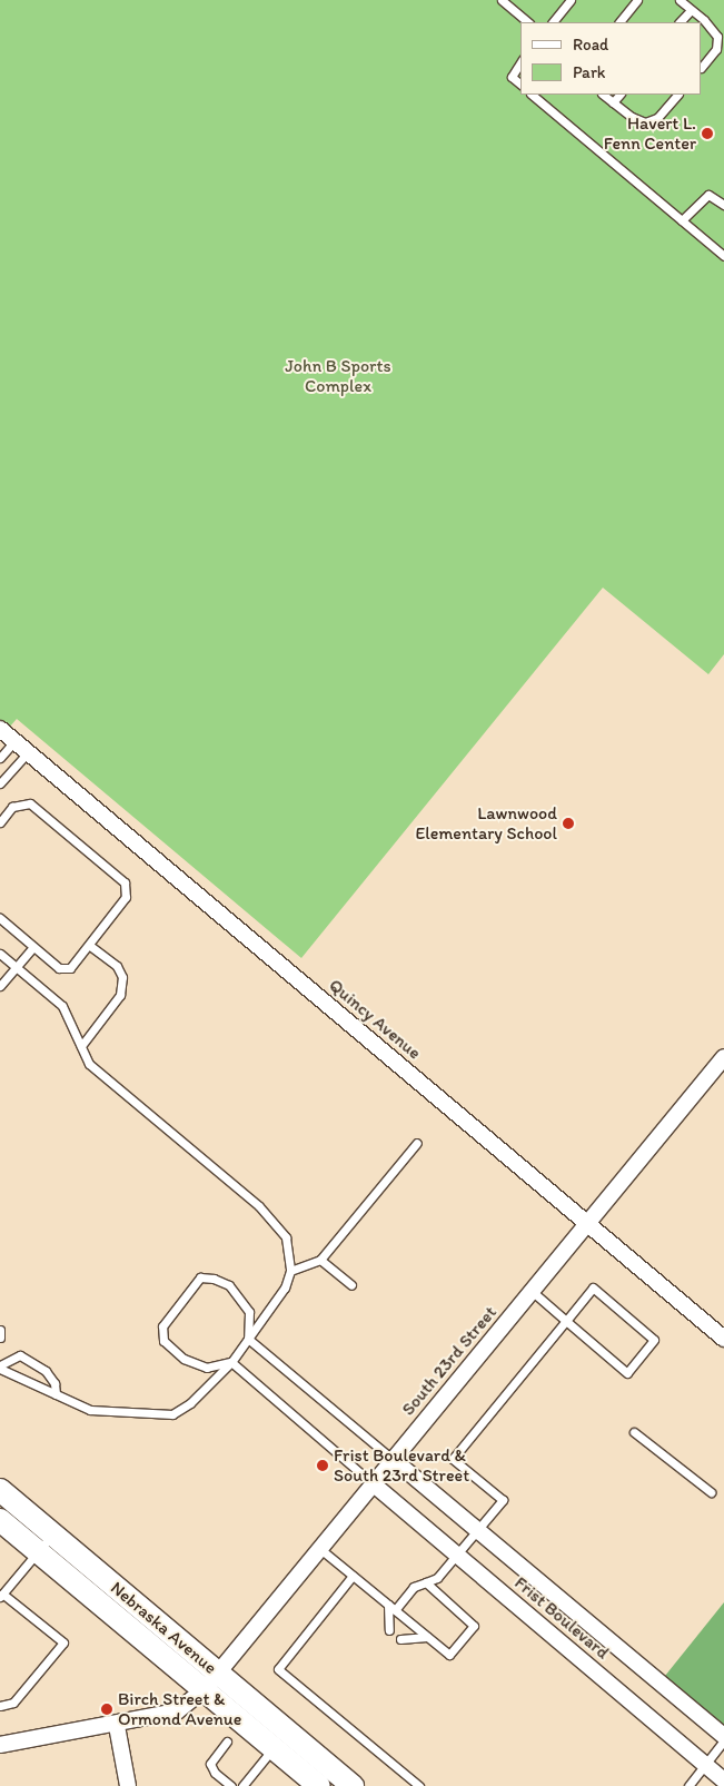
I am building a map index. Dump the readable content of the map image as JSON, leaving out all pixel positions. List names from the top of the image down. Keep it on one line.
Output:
{"streets":{"street":["Quincy Avenue","South 23rd Street","Frist Boulevard","Nebraska Avenue"]},"crossings":[["Quincy Avenue","South 23rd Street"],["South 23rd Street","Frist Boulevard"],["South 23rd Street","Nebraska Avenue"]],"parks":["John B Sports Complex"],"places":["Havert L. Fenn Center","Lawnwood Elementary School","Frist Boulevard & South 23rd Street","Birch Street & Ormond Avenue"],"legend":["Road","Park"]}
